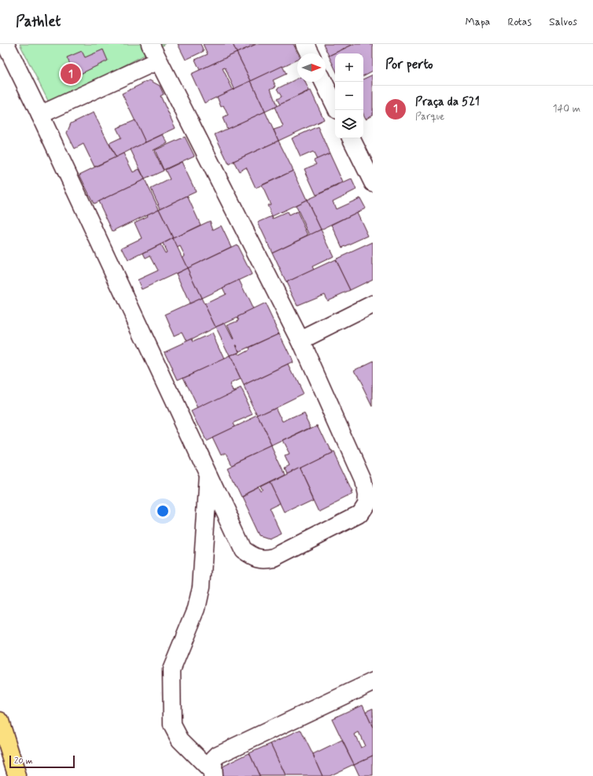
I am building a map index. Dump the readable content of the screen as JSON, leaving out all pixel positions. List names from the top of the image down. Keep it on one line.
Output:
{"scale_bar":"20 m","north":"right","page":{"header":"Pathlet","nav":["Mapa","Rotas","Salvos"],"heading":"Por perto","map_buttons":["+","−"],"pins":"1","list":[{"mark":"1","name":"Praça da 521","note":"Parque","value":"140 m"}],"scale":"20 m"}}
